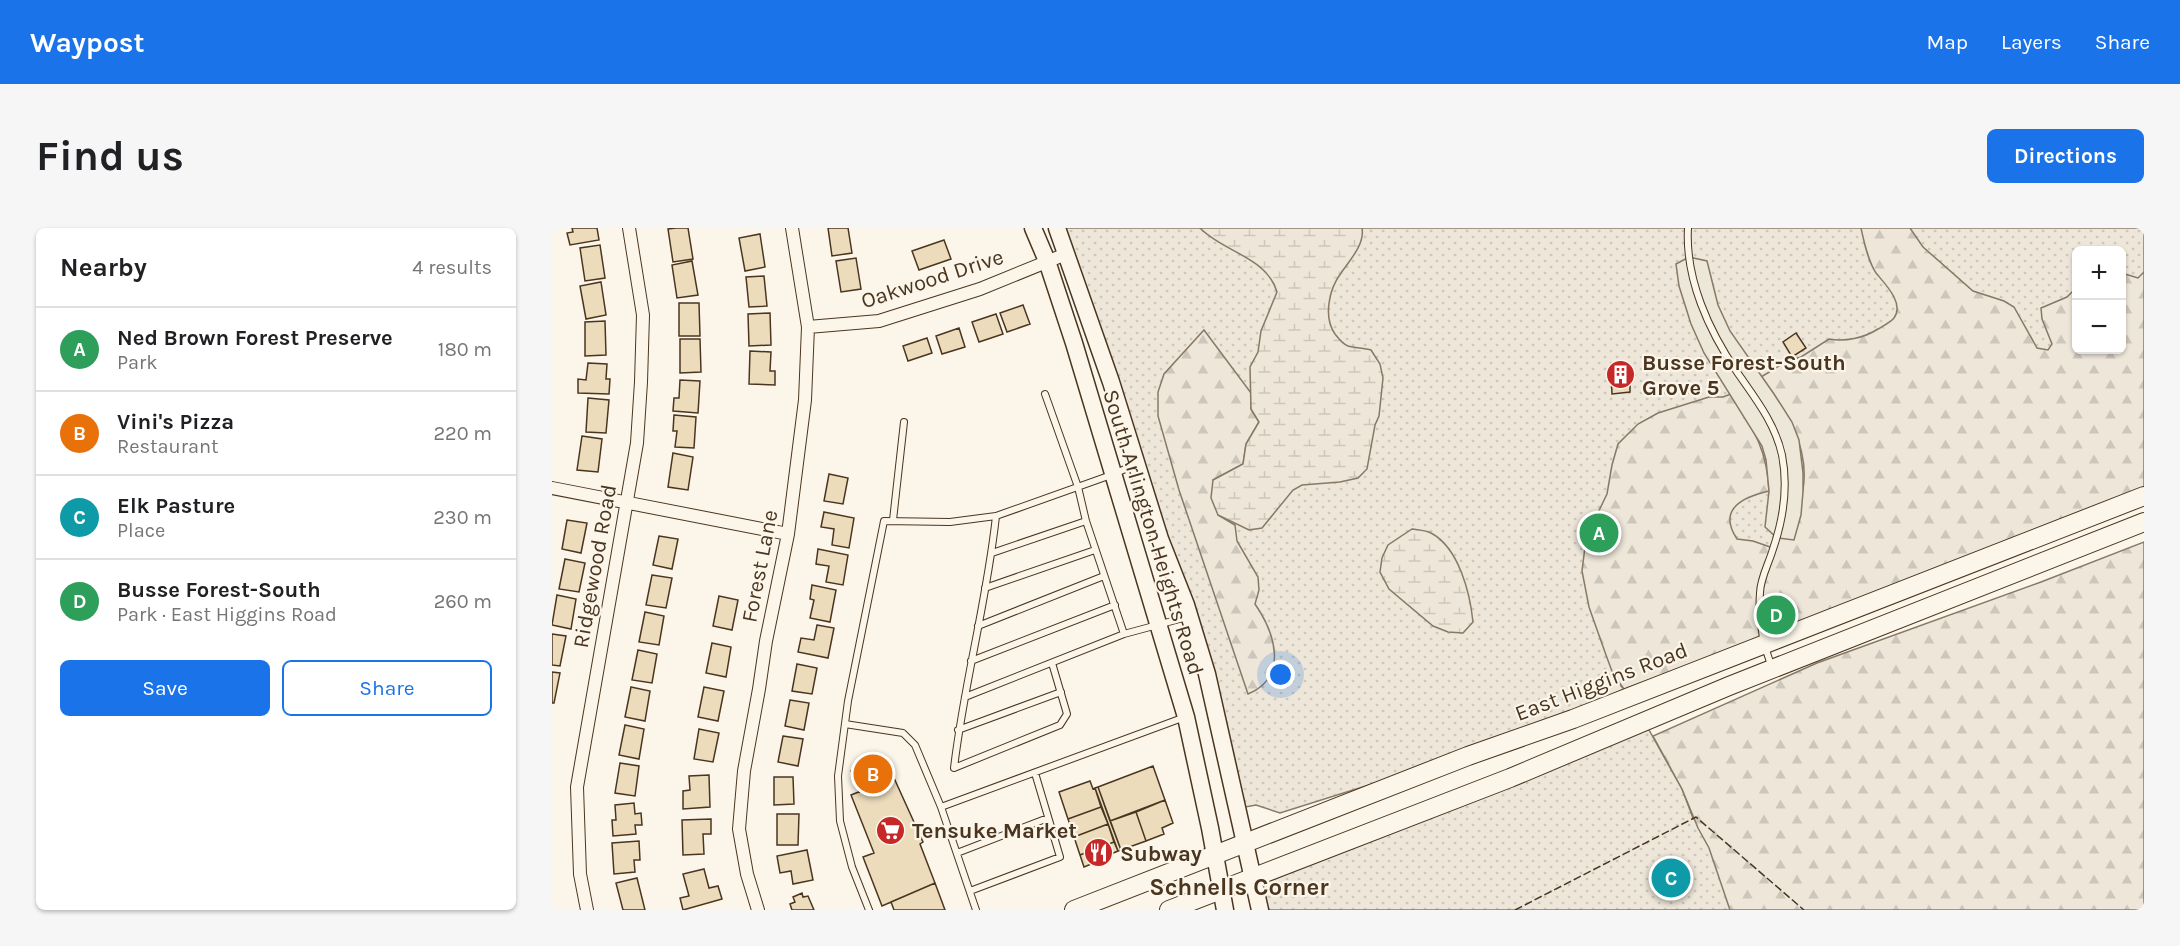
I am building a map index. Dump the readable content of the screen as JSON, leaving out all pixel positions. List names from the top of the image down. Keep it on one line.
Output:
{"streets":{"main road":["South Arlington Heights Road","East Higgins Road"],"street":["Oakwood Drive","Ridgewood Road","Forest Lane"]},"crossings":[["Oakwood Drive","South Arlington Heights Road"],["Oakwood Drive","Forest Lane"],["South Arlington Heights Road","East Higgins Road"]],"districts":["Schnells Corner"],"places":{"building":["Busse Forest-South Grove 5"],"supermarket":["Tensuke Market"],"restaurant":["Subway"]},"page":{"header":"Waypost","nav":["Map","Layers","Share"],"buttons":["Directions",["Save","Share"]],"title":"Find us","heading":["Nearby","4 results"],"map_buttons":["+","−"],"list":[{"mark":"A","name":"Ned Brown Forest Preserve","note":"Park","value":"180 m"},{"mark":"B","name":"Vini's Pizza","note":"Restaurant","value":"220 m"},{"mark":"C","name":"Elk Pasture","note":"Place","value":"230 m"},{"mark":"D","name":"Busse Forest-South","note":"Park · East Higgins Road","value":"260 m"}],"pins":["A","D","B","C"]}}
